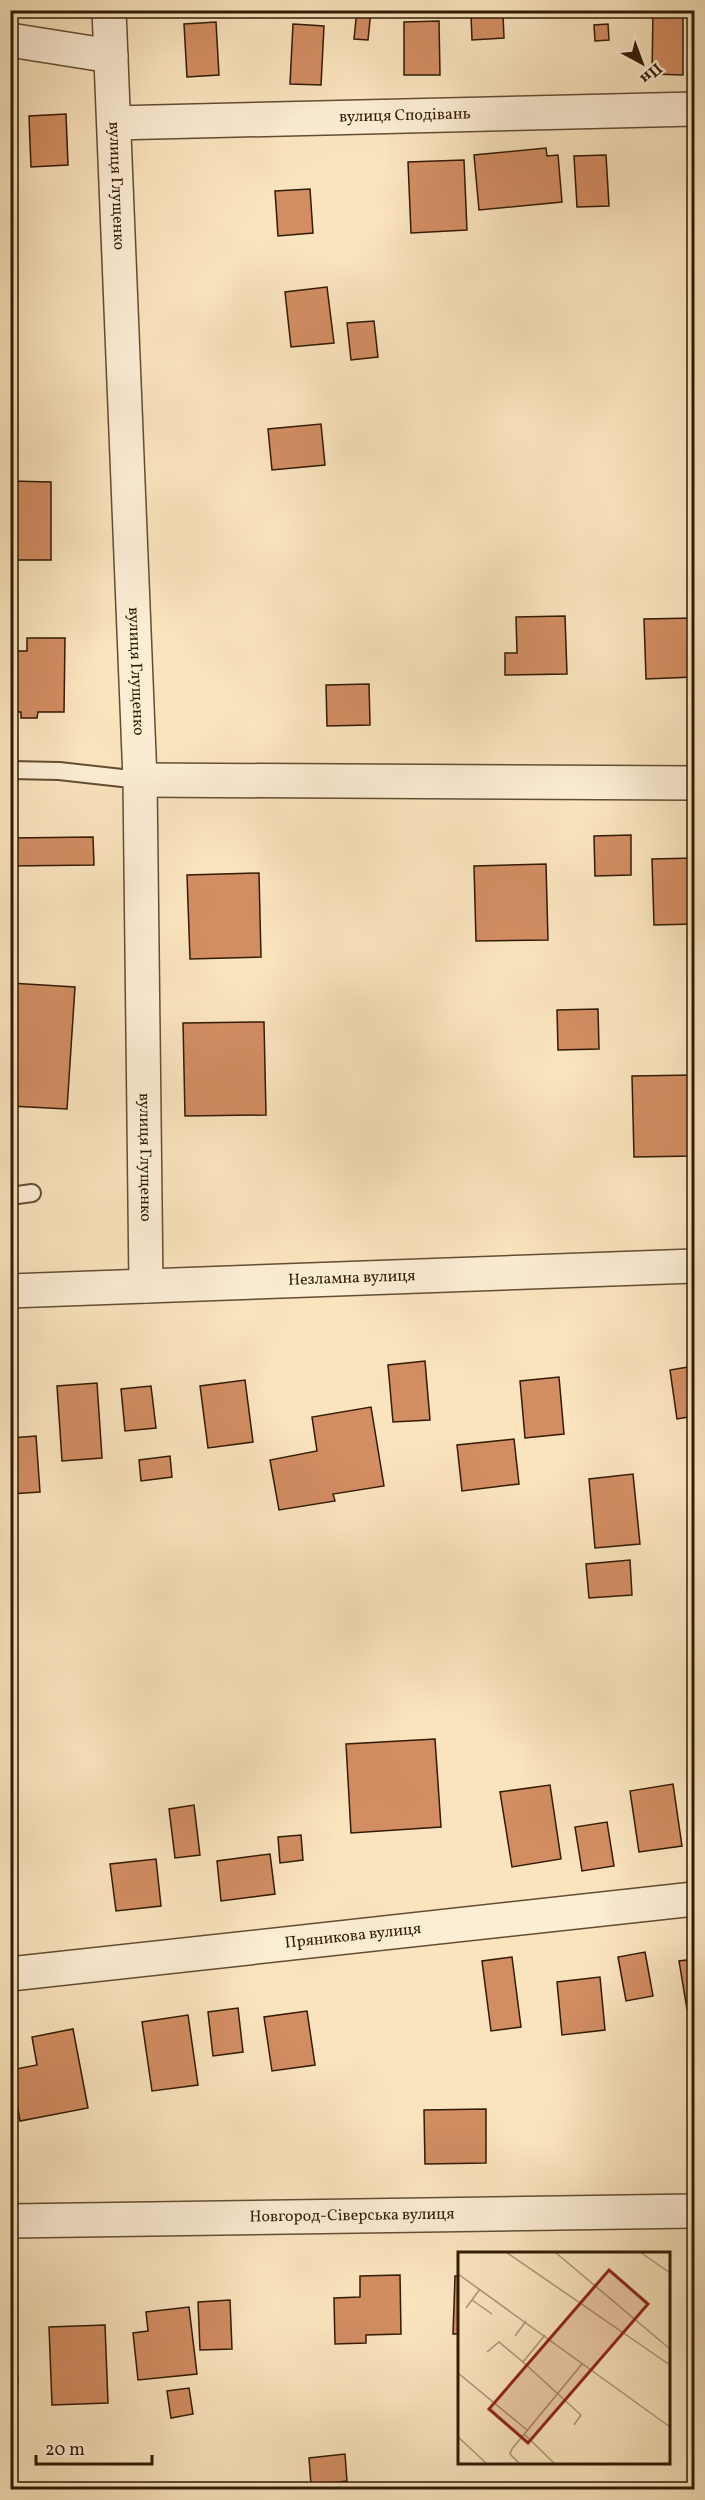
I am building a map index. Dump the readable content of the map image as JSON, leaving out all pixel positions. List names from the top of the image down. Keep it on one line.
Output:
{"streets":{"street":["вулиця Сподівань","вулиця Глущенко","Незламна вулиця","Пряникова вулиця","Новгород-Сіверська вулиця"]},"crossings":[["вулиця Сподівань","вулиця Глущенко"],["вулиця Глущенко","Незламна вулиця"]],"scale_bar":"20 m","north":"bottom right"}
